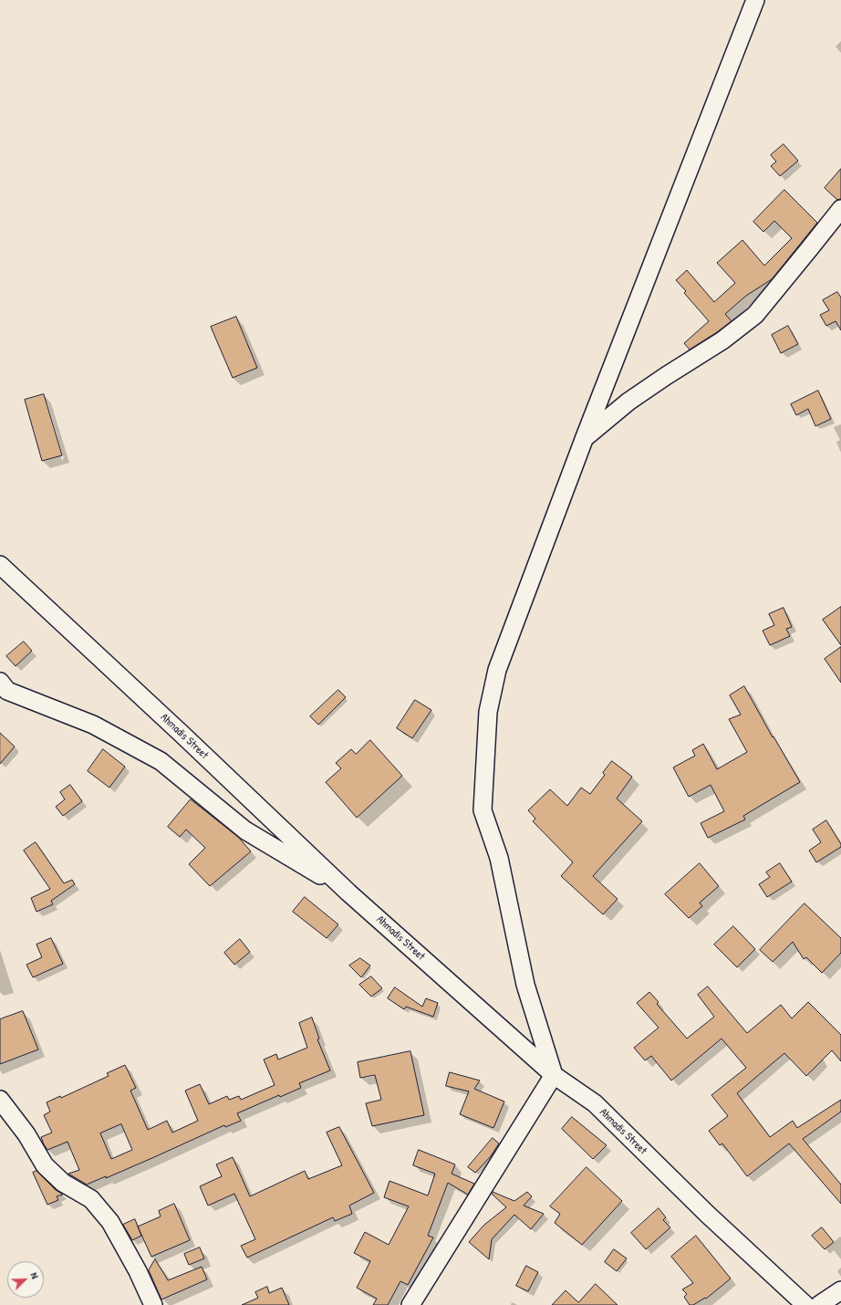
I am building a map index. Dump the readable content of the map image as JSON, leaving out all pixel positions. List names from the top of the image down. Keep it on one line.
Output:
{"streets":{"street":["Ahmadis Street"]},"north":"top right"}
